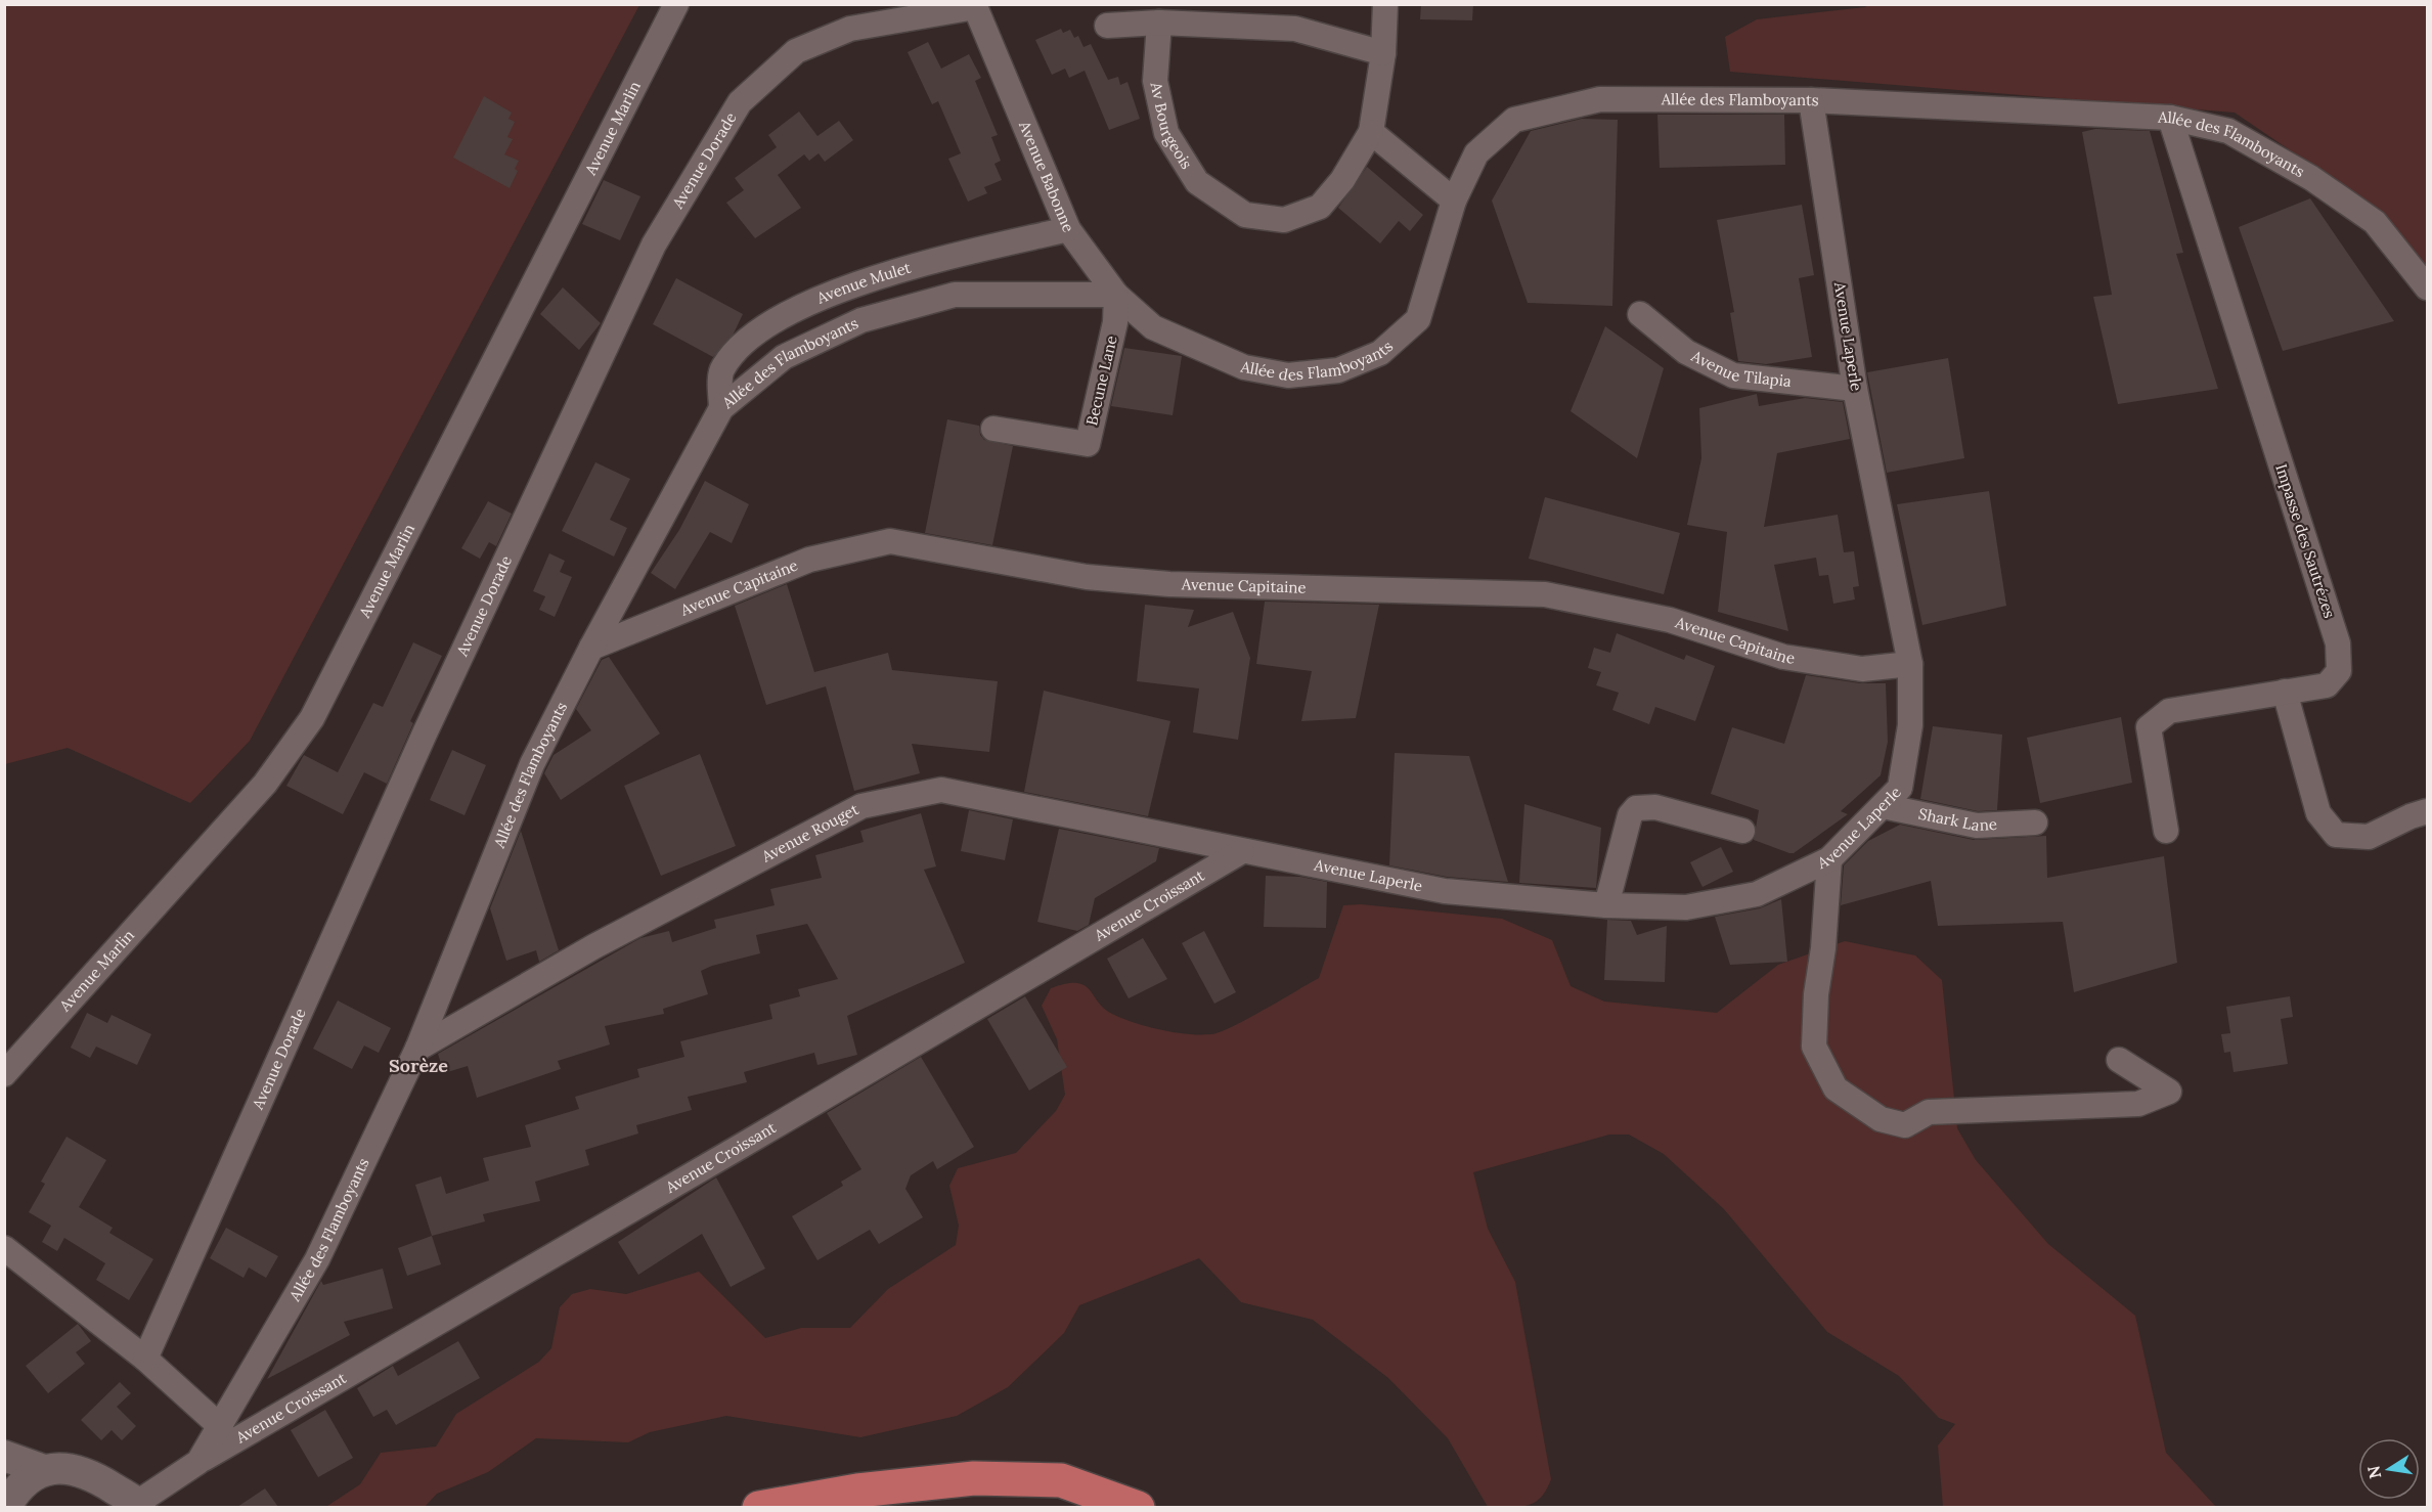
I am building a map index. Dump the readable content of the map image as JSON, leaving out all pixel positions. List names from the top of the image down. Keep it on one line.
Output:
{"streets":{"street":["Allée des Flamboyants","Av Bourgeois","Avenue Marlin","Avenue Dorade","Avenue Babonne","Avenue Mulet","Avenue Laperle","Avenue Tilapia","Becune Lane","Impasse des Sautrézes","Avenue Capitaine","Shark Lane","Avenue Rouget","Avenue Croissant"]},"crossings":[["Allée des Flamboyants","Avenue Babonne"],["Allée des Flamboyants","Avenue Mulet"],["Allée des Flamboyants","Avenue Laperle"],["Allée des Flamboyants","Becune Lane"],["Allée des Flamboyants","Impasse des Sautrézes"],["Allée des Flamboyants","Avenue Capitaine"],["Allée des Flamboyants","Avenue Rouget"],["Allée des Flamboyants","Avenue Croissant"],["Avenue Dorade","Avenue Babonne"],["Avenue Babonne","Avenue Mulet"],["Avenue Babonne","Becune Lane"],["Avenue Laperle","Avenue Tilapia"],["Avenue Laperle","Avenue Capitaine"],["Avenue Laperle","Shark Lane"],["Avenue Laperle","Avenue Rouget"],["Avenue Laperle","Avenue Croissant"],["Avenue Rouget","Avenue Croissant"]],"districts":["Sorèze"],"north":"left"}
